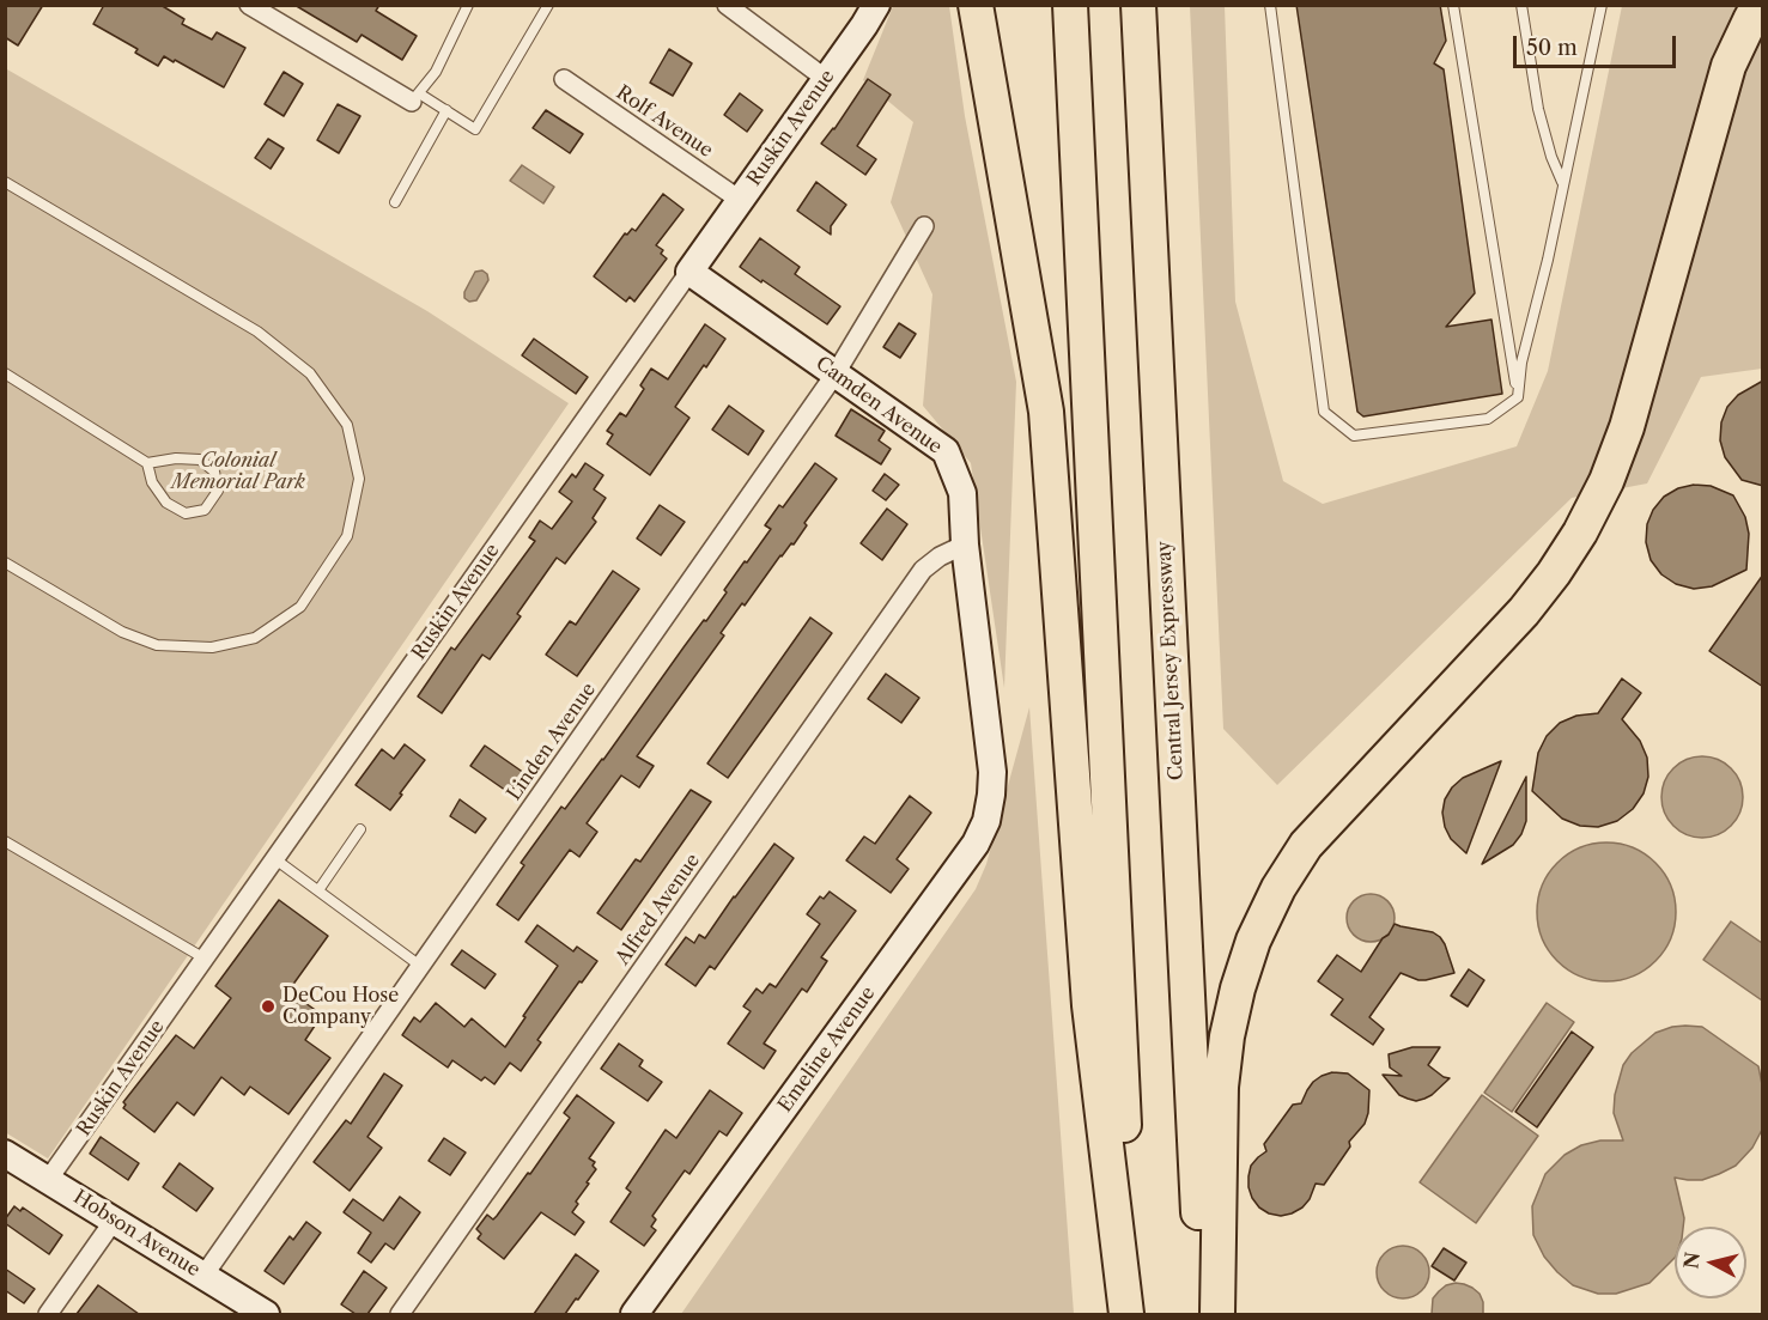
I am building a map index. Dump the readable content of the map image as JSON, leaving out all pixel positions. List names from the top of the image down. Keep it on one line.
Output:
{"streets":{"highway":["Central Jersey Expressway"],"street":["Rolf Avenue","Ruskin Avenue","Camden Avenue","Linden Avenue","Alfred Avenue","Emeline Avenue","Hobson Avenue"]},"crossings":[["Rolf Avenue","Ruskin Avenue"],["Ruskin Avenue","Camden Avenue"],["Ruskin Avenue","Hobson Avenue"],["Camden Avenue","Linden Avenue"],["Camden Avenue","Alfred Avenue"],["Camden Avenue","Emeline Avenue"],["Linden Avenue","Hobson Avenue"]],"parks":["Colonial Memorial Park"],"places":["DeCou Hose Company"],"scale_bar":"50 m","north":"left"}
